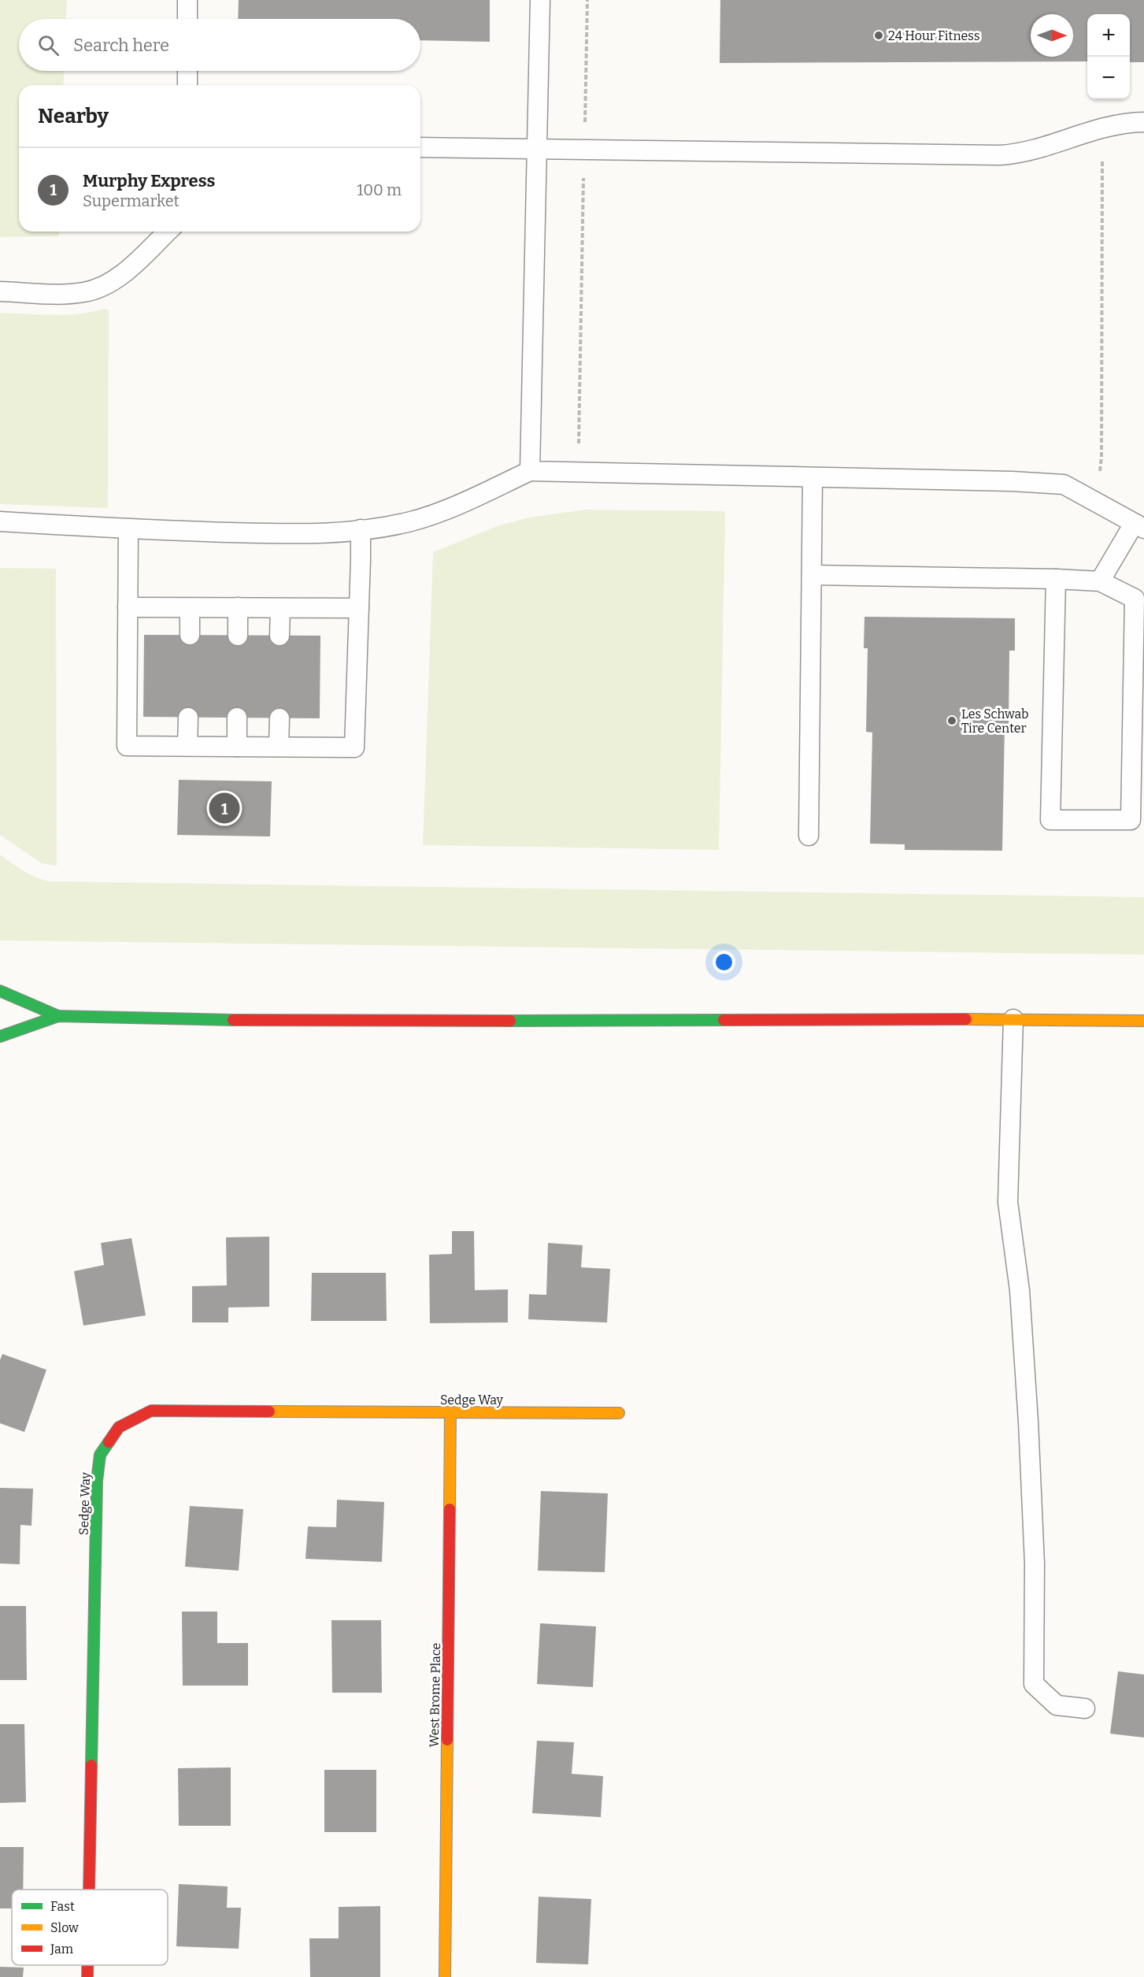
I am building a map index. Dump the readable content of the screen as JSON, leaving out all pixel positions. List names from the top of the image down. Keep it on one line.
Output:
{"streets":{"street":["Sedge Way","West Brome Place"]},"crossings":[["Sedge Way","West Brome Place"]],"places":["24 Hour Fitness","Les Schwab Tire Center"],"legend":["Fast","Slow","Jam"],"north":"right","page":{"map_buttons":["+","−"],"search":"Search here","heading":"Nearby","list":[{"mark":"1","name":"Murphy Express","note":"Supermarket","value":"100 m"}],"pins":"1"}}
